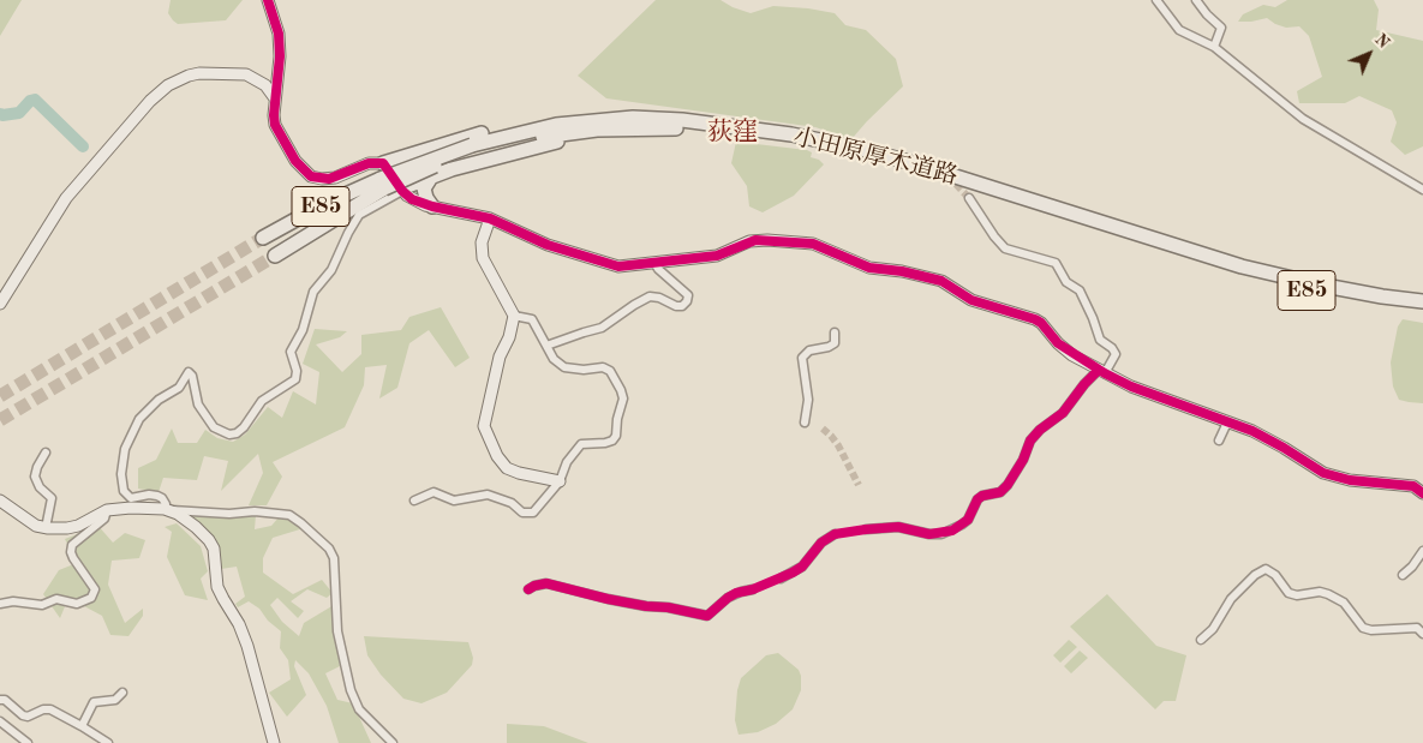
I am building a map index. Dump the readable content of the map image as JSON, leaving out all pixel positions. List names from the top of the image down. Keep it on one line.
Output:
{"streets":{"highway":["小田原厚木道路","E85"]},"districts":["荻窪"],"north":"top right"}
